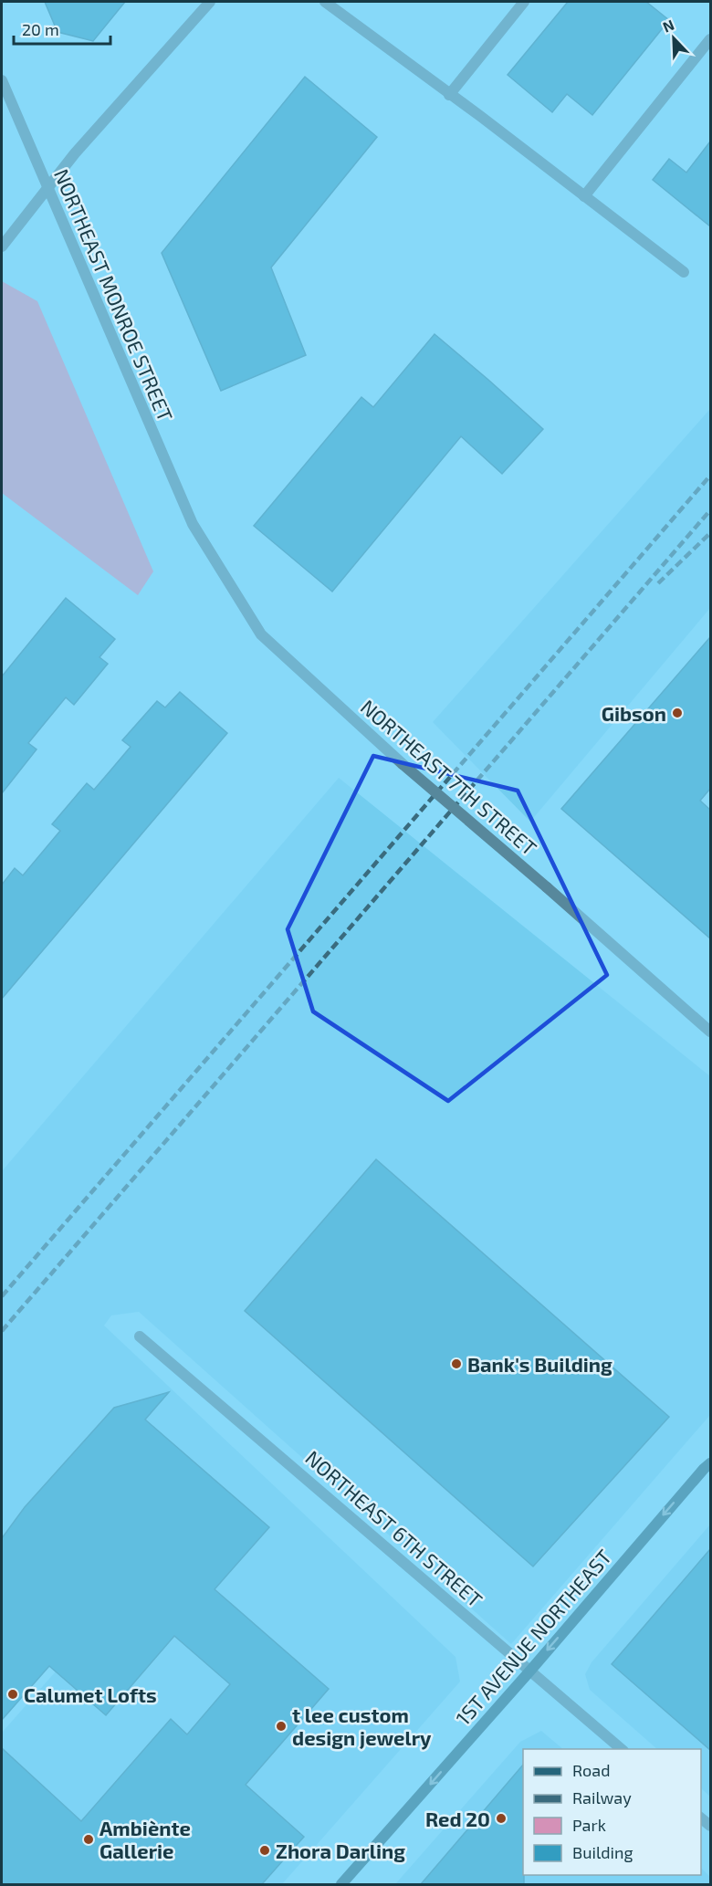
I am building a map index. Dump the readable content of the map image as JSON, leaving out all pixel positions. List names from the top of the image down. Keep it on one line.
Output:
{"streets":{"main road":["1ST AVENUE NORTHEAST"],"street":["NORTHEAST MONROE STREET","NORTHEAST 7TH STREET","NORTHEAST 6TH STREET"]},"crossings":[["NORTHEAST MONROE STREET","NORTHEAST 7TH STREET"],["NORTHEAST 6TH STREET","1ST AVENUE NORTHEAST"]],"one_way":["1ST AVENUE NORTHEAST"],"places":["Gibson","Bank's Building","Calumet Lofts","t lee custom design jewelry","Red 20","Ambiènte Gallerie","Zhora Darling"],"legend":["Road","Railway","Park","Building"],"scale_bar":"20 m","north":"top left"}
